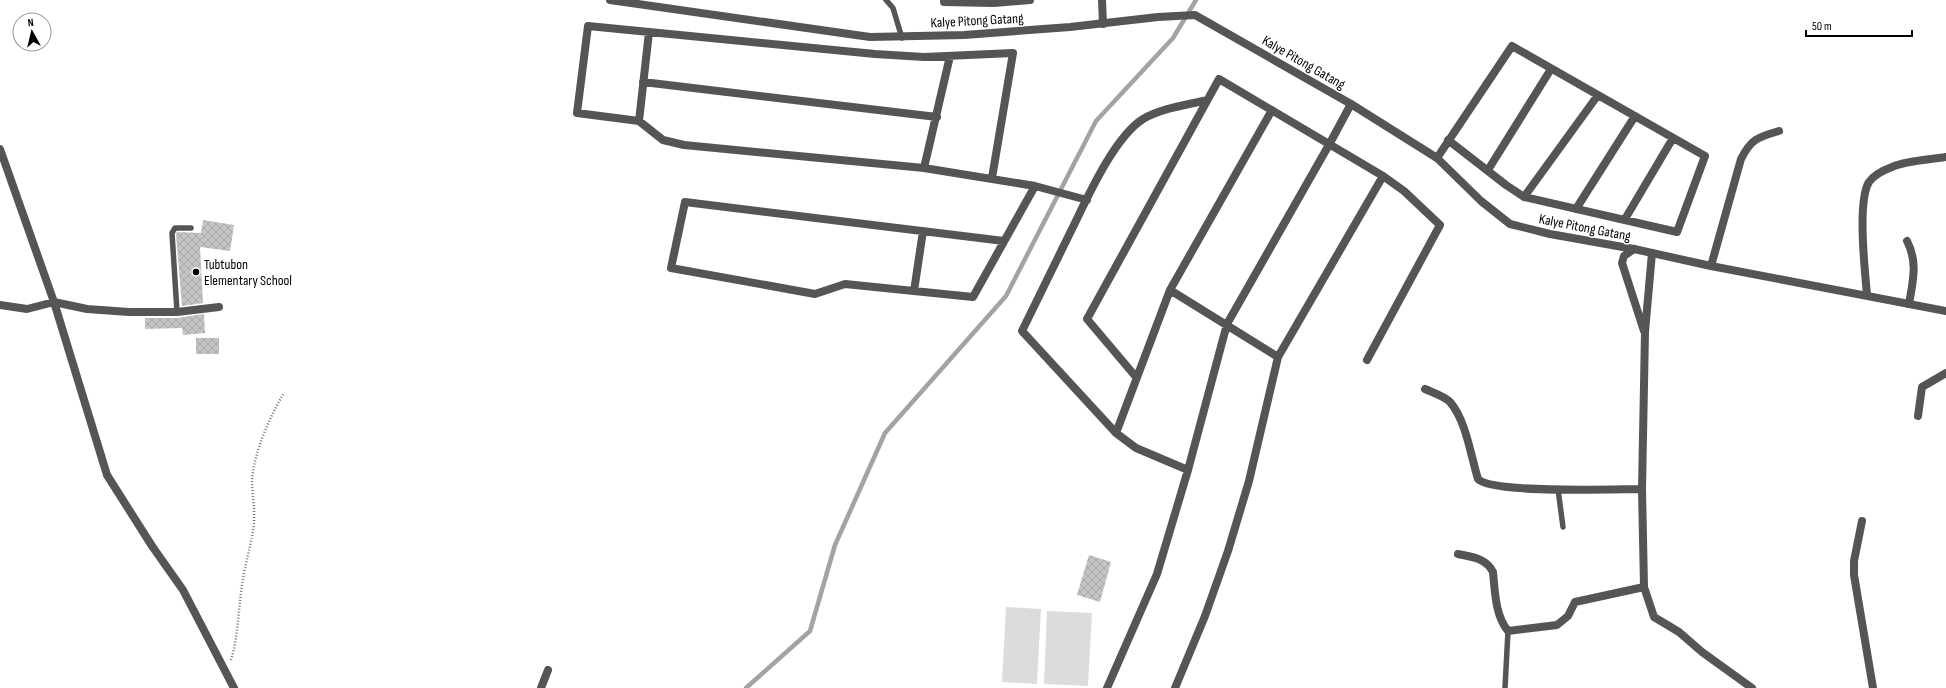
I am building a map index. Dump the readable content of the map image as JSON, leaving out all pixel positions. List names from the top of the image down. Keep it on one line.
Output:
{"streets":{"street":["Kalye Pitong Gatang"]},"places":["Tubtubon Elementary School"],"scale_bar":"50 m","north":"top"}
